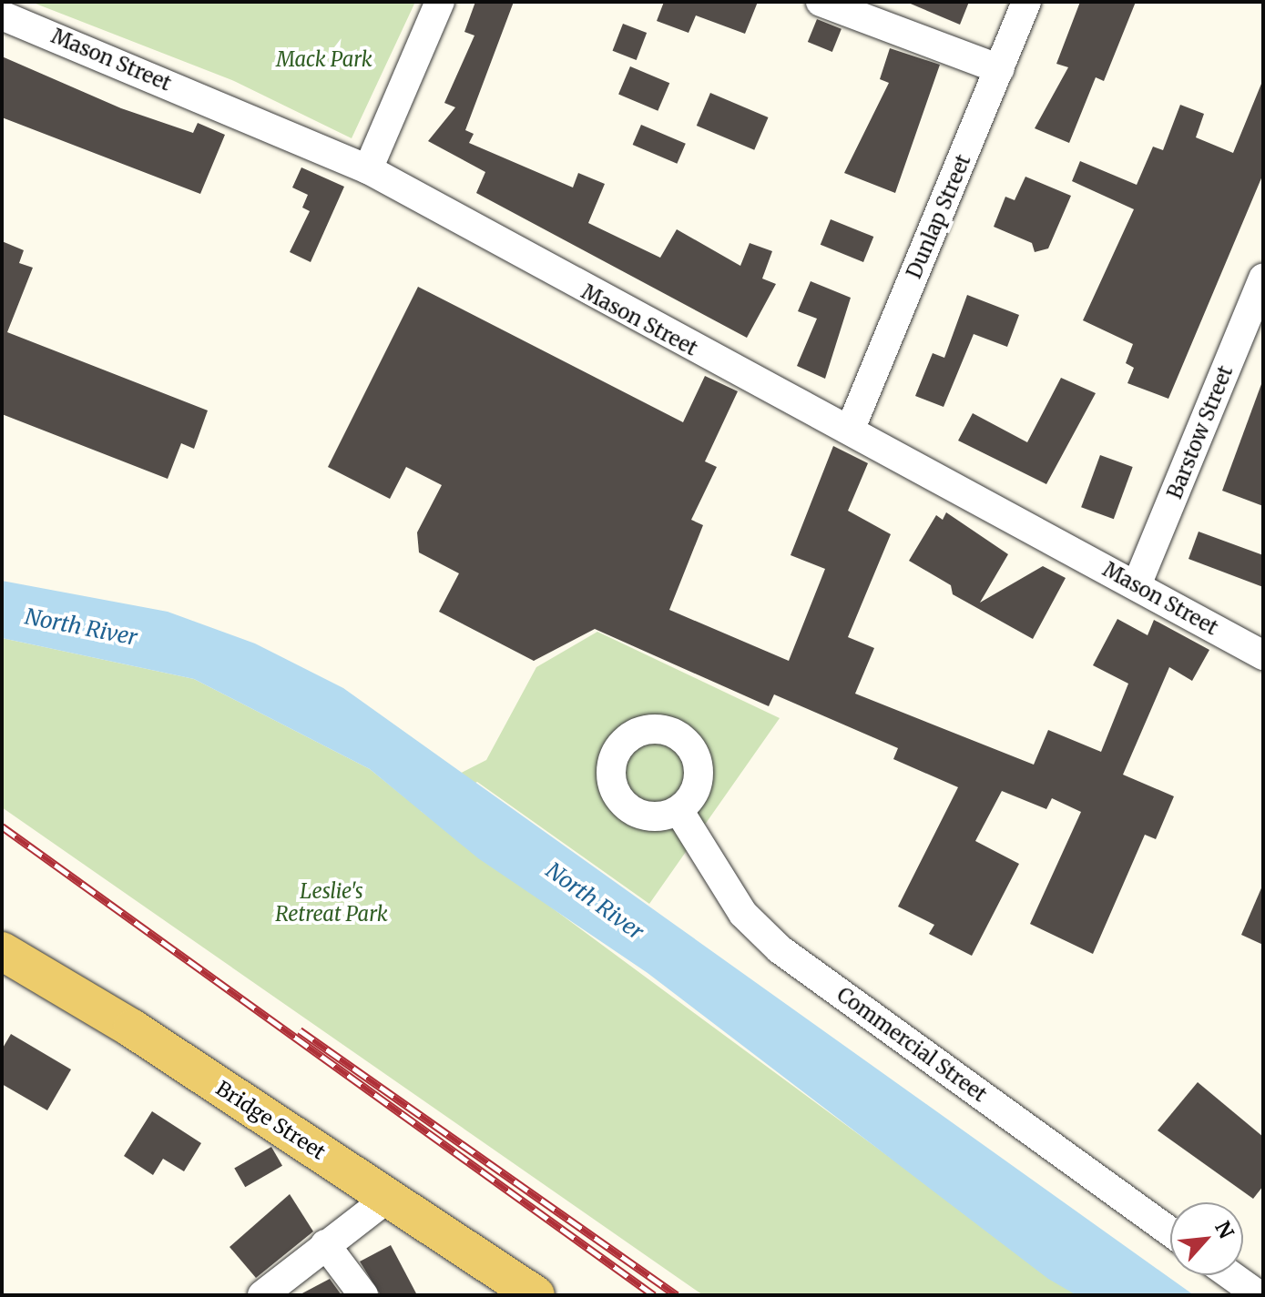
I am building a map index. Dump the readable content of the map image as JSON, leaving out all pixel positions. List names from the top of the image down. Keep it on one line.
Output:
{"streets":{"main road":["Bridge Street"],"street":["Mason Street","Dunlap Street","Barstow Street","Commercial Street"]},"crossings":[["Mason Street","Dunlap Street"],["Mason Street","Barstow Street"]],"water":["North River"],"parks":["Mack Park","Leslie's Retreat Park"],"north":"top right"}
